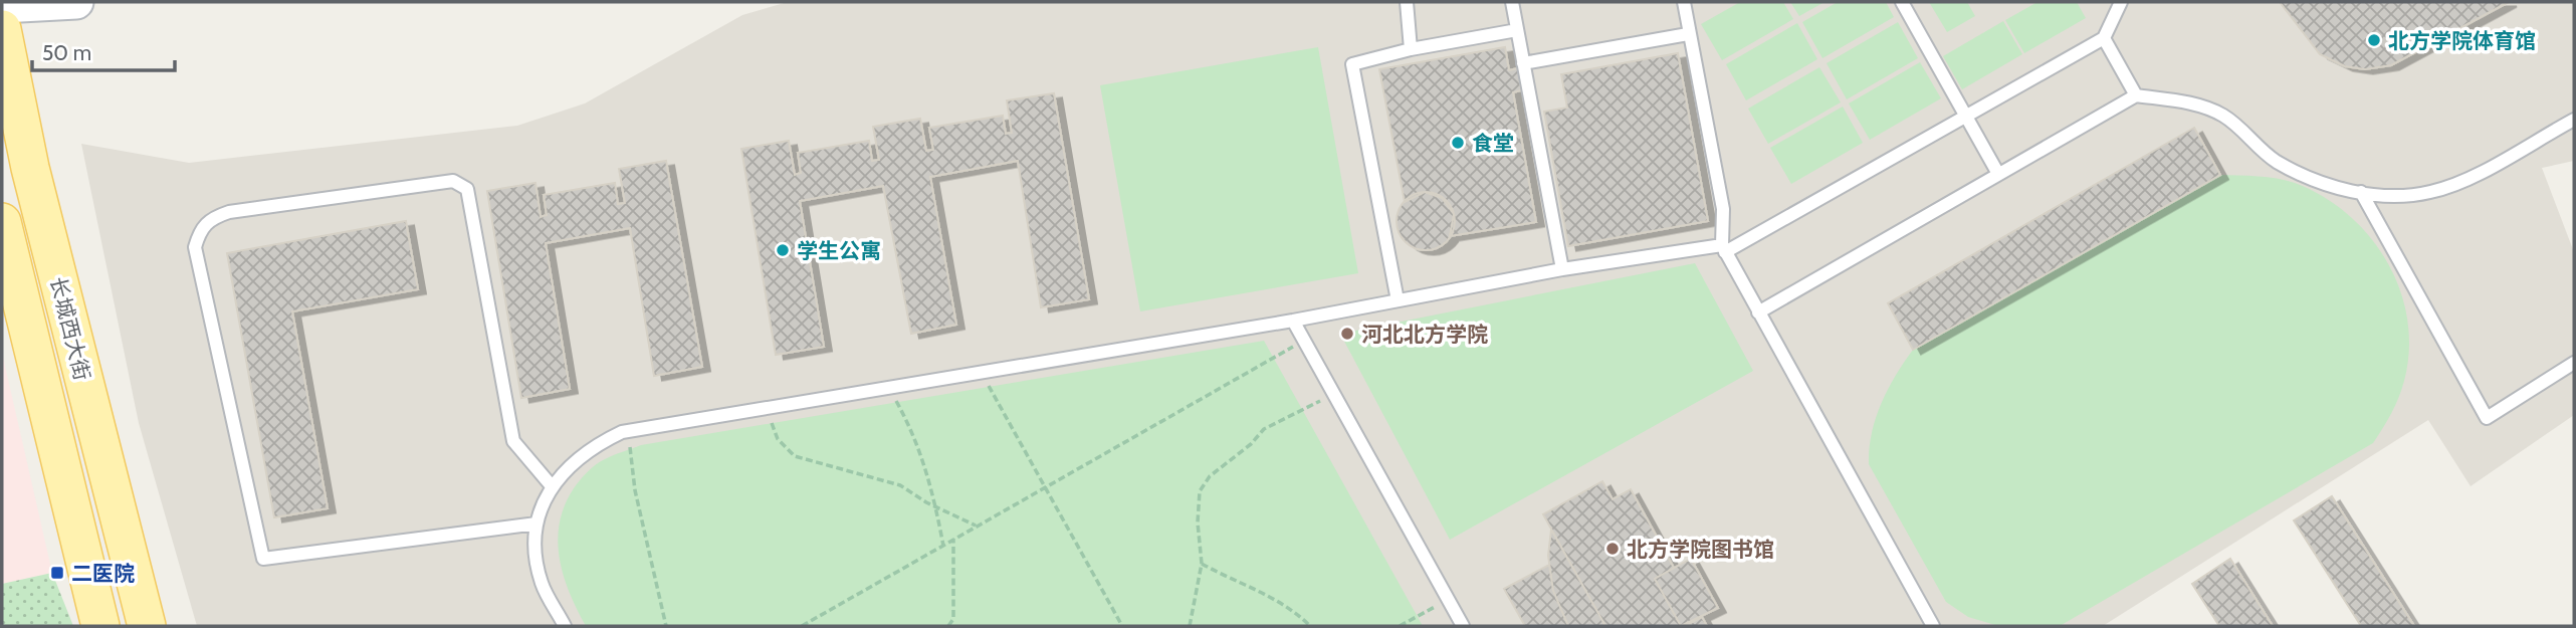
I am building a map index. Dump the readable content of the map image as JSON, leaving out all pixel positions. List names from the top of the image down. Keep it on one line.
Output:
{"streets":{"main road":["长城西大街"]},"places":{"other":["北方学院体育馆","食堂","学生公寓","河北北方学院","北方学院图书馆"],"transit":["二医院"]},"scale_bar":"50 m"}
